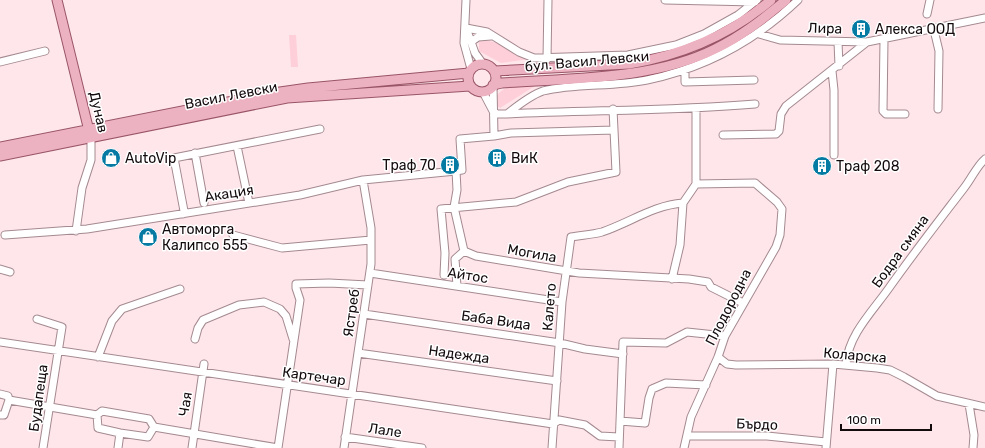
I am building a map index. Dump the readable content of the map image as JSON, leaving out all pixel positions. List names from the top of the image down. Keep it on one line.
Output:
{"streets":{"main road":["бул. Васил Левски","Васил Левски","Дунав"],"street":["Лира","Акация","Бодра смяна","Могила","Айтос","Калето","Плодородна","Ястреб","Баба Вида","Надежда","Коларска","Картечар","Будапеща","Чая","Бърдо","Лале"]},"crossings":[["бул. Васил Левски","Васил Левски"],["Васил Левски","Дунав"],["Дунав","Акация"],["Акация","Ястреб"],["Бодра смяна","Коларска"],["Могила","Калето"],["Могила","Плодородна"],["Айтос","Калето"],["Айтос","Ястреб"],["Калето","Баба Вида"],["Калето","Надежда"],["Калето","Картечар"],["Плодородна","Коларска"],["Плодородна","Бърдо"],["Ястреб","Баба Вида"],["Ястреб","Надежда"],["Ястреб","Картечар"],["Ястреб","Лале"],["Картечар","Будапеща"],["Картечар","Чая"]],"places":{"building":["Алекса ООД","ВиК","Траф 70","Траф 208"],"shop":["AutoVip","Автоморга Калипсо 555"]},"scale_bar":"100 m"}
